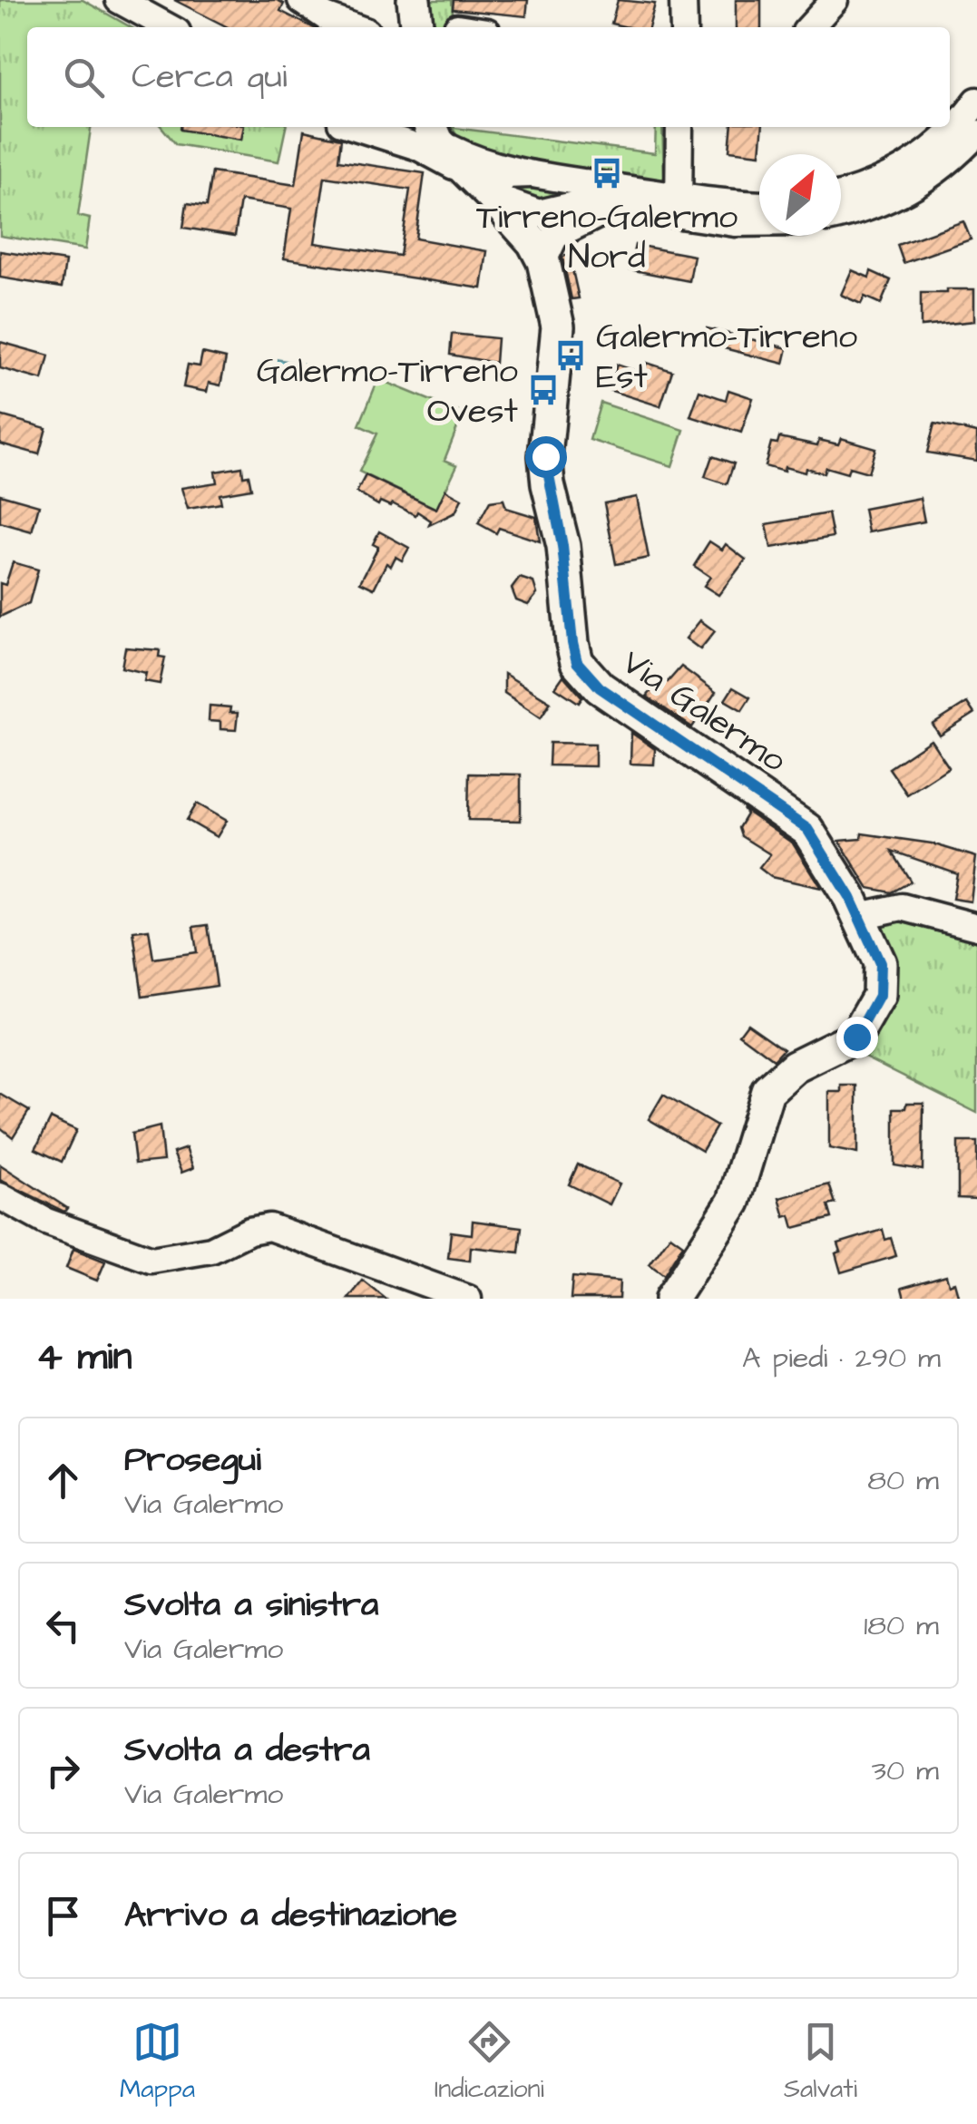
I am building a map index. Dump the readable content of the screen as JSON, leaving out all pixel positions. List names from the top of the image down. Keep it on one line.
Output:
{"streets":{"main road":["Via Galermo"]},"places":{"bus stop":["Tirreno-Galermo Nord","Galermo-Tirreno Est","Galermo-Tirreno Ovest"]},"north":"top right","page":{"search":"Cerca qui","heading":["4 min","A piedi · 290 m"],"list":[["Prosegui","Via Galermo","80 m"],["Svolta a sinistra","Via Galermo","180 m"],["Svolta a destra","Via Galermo","30 m"],"Arrivo a destinazione"],"nav":["Mappa","Indicazioni","Salvati"]}}
